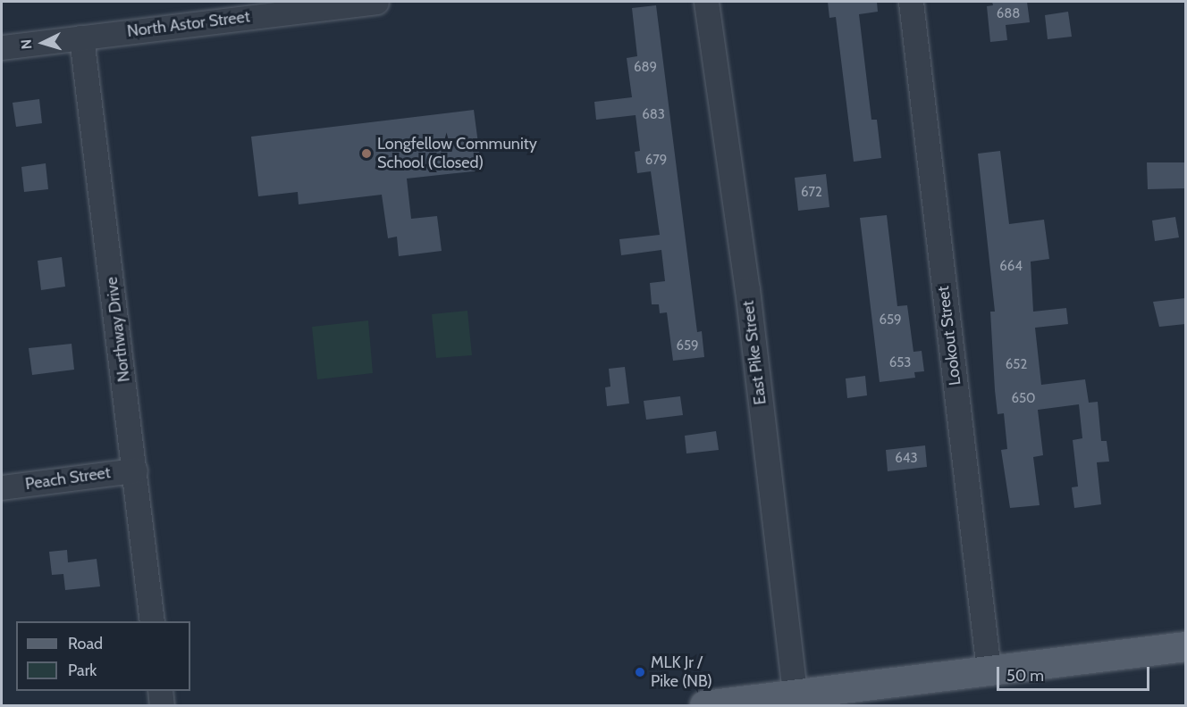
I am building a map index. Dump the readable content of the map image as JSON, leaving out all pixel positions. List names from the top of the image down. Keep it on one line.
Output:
{"streets":{"street":["North Astor Street","Northway Drive","Lookout Street","East Pike Street","Peach Street"]},"crossings":[["North Astor Street","Northway Drive"],["Northway Drive","Peach Street"]],"places":["Longfellow Community School (Closed)","MLK Jr / Pike (NB)"],"house_numbers":["688","689","683","679","672","664","659","659","653","652","650","643"],"legend":["Road","Park"],"scale_bar":"50 m","north":"left"}
